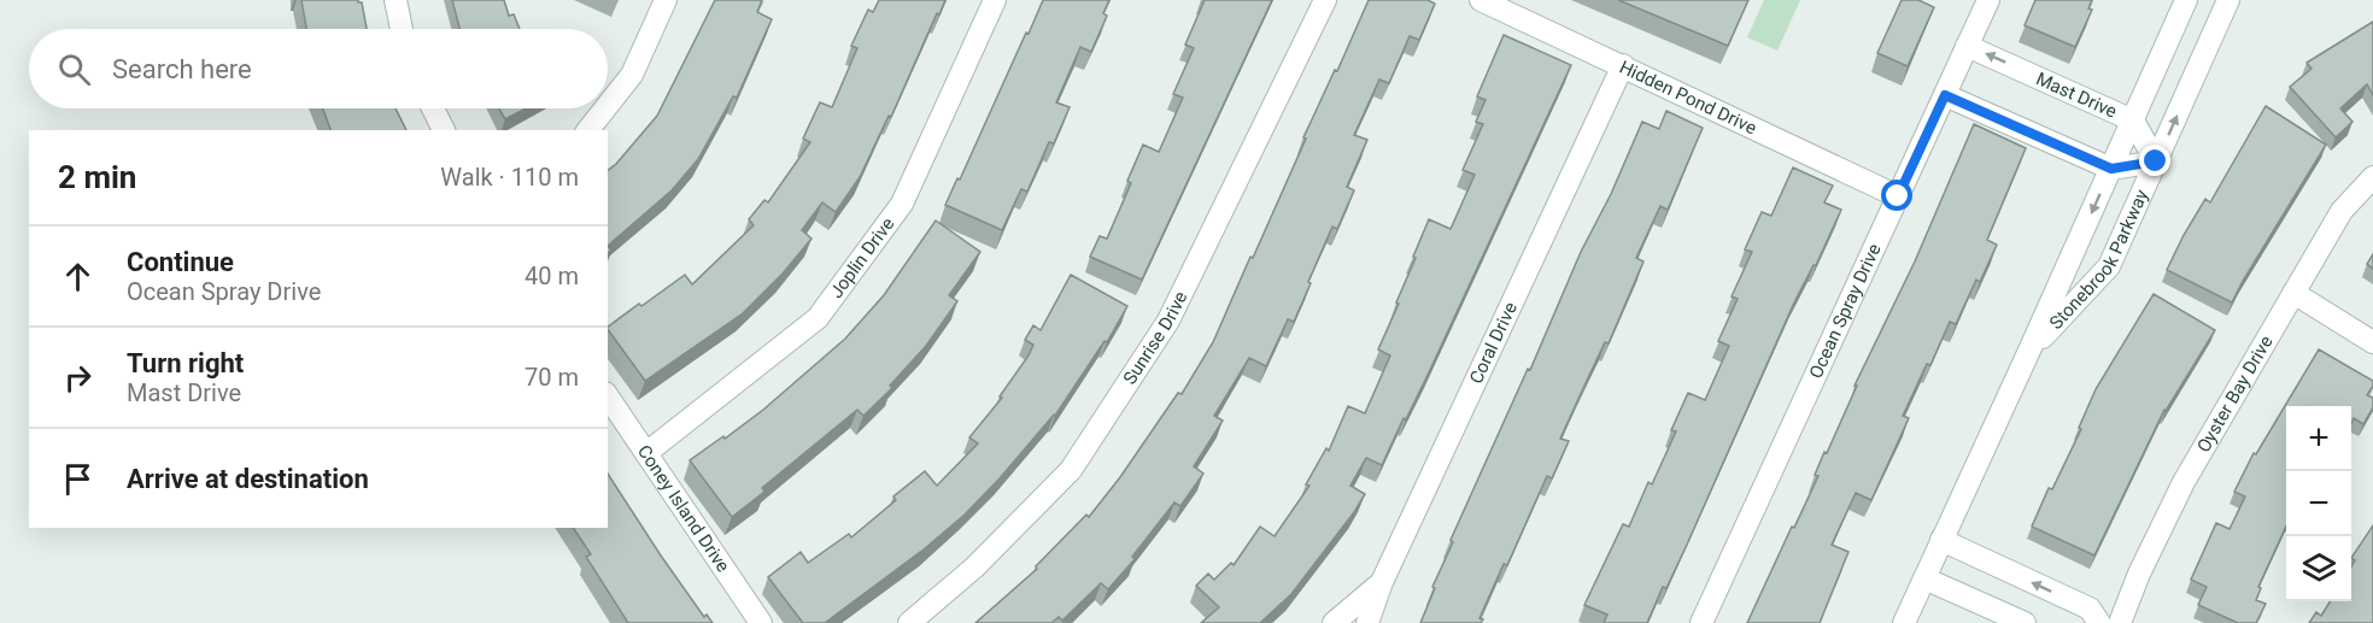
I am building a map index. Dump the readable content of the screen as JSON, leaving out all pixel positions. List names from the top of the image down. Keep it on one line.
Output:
{"streets":{"street":["Mast Drive","Hidden Pond Drive","Stonebrook Parkway","Joplin Drive","Ocean Spray Drive","Sunrise Drive","Coral Drive","Oyster Bay Drive","Coney Island Drive"]},"crossings":[["Mast Drive","Stonebrook Parkway"],["Mast Drive","Ocean Spray Drive"],["Hidden Pond Drive","Ocean Spray Drive"],["Hidden Pond Drive","Coral Drive"],["Joplin Drive","Coney Island Drive"]],"page":{"search":"Search here","heading":["2 min","Walk · 110 m"],"list":[["Continue","Ocean Spray Drive","40 m"],["Turn right","Mast Drive","70 m"],"Arrive at destination"],"map_buttons":["+","−"]}}
